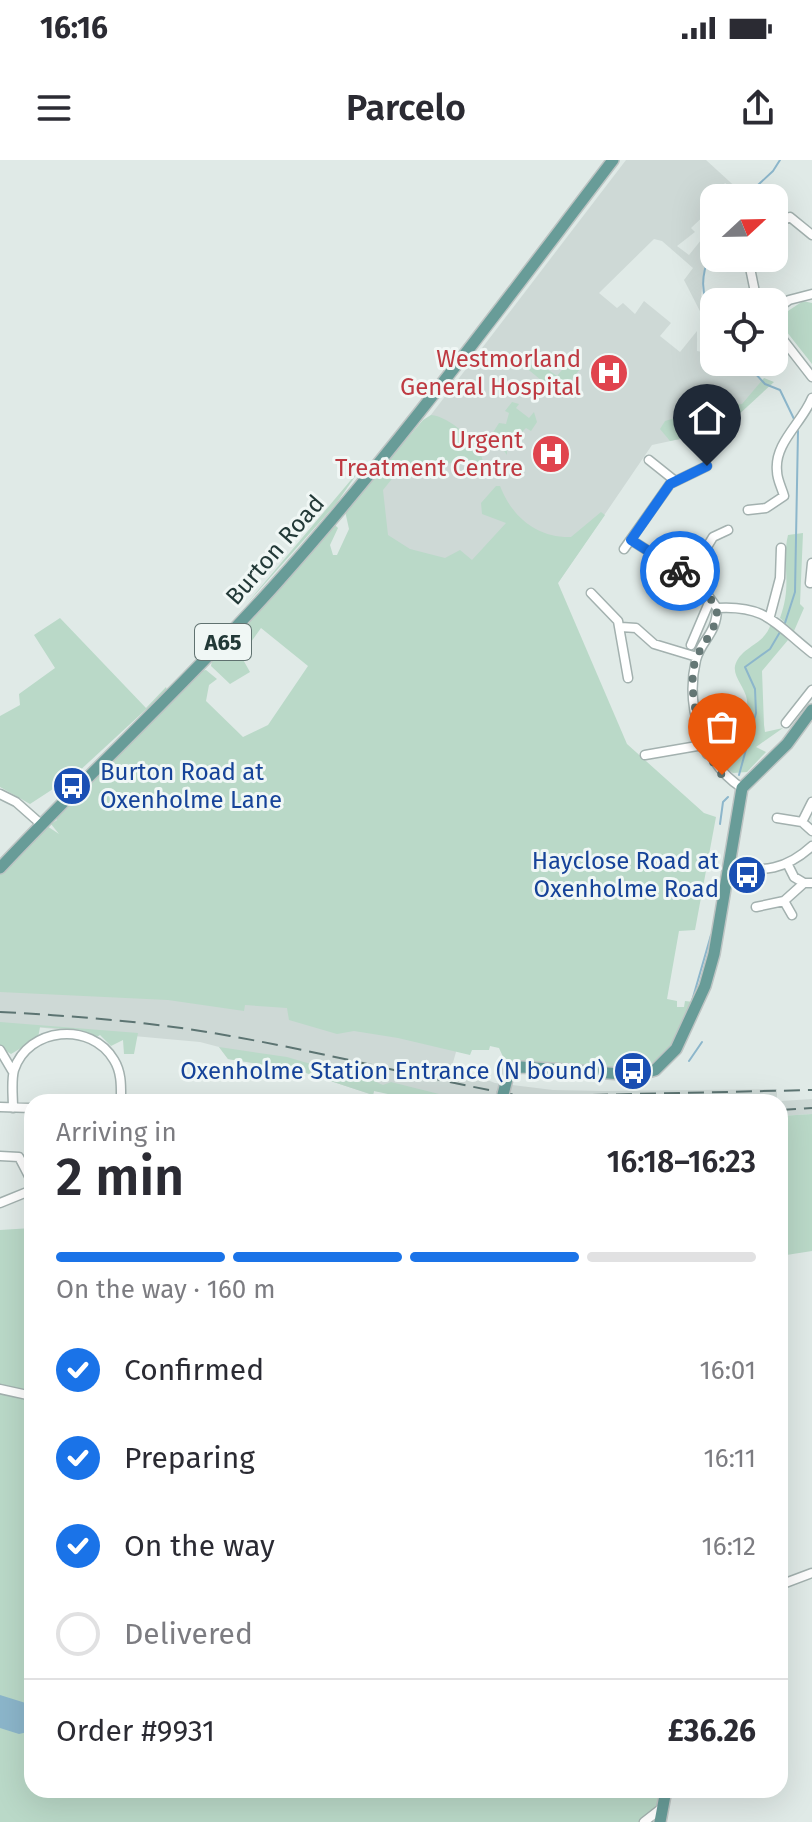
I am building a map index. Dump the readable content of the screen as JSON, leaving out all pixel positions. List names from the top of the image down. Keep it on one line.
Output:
{"streets":{"main road":["Burton Road","A65"]},"places":{"hospital":["Westmorland General Hospital","Urgent Treatment Centre"],"bus stop":["Burton Road at Oxenholme Lane","Hayclose Road at Oxenholme Road","Oxenholme Station Entrance (N bound)"]},"north":"right","page":{"status":"16:16","header":"Parcelo","heading":["2 min","Arriving in","16:18–16:23"],"panel":["Order #9931","£36.26"],"bar":"On the way · 160 m","list":[["Confirmed","16:01"],["Preparing","16:11"],["On the way","16:12"],"Delivered"]}}
